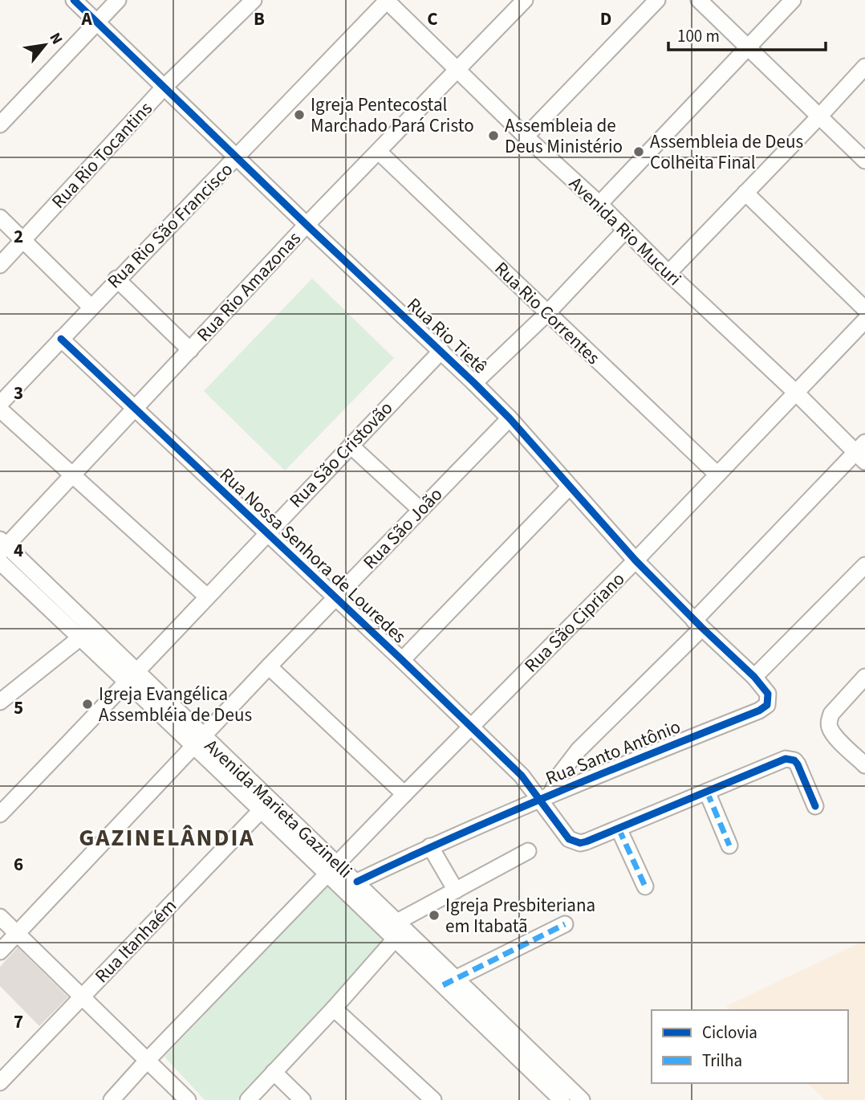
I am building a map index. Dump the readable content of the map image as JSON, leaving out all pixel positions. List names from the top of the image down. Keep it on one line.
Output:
{"streets":{"street":["Rua Rio Tocantins","Rua Rio São Francisco","Avenida Rio Mucuri","Rua Rio Amazonas","Rua Rio Correntes","Rua Rio Tietê","Rua São Cristovão","Rua São João","Rua Nossa Senhora de Louredes","Rua São Cipriano","Rua Santo Antônio","Avenida Marieta Gazinelli","Rua Itanhaém"]},"crossings":[["Rua Rio Tocantins","Rua Rio Tietê"],["Rua Rio São Francisco","Avenida Rio Mucuri"],["Rua Rio São Francisco","Rua Rio Tietê"],["Rua Rio São Francisco","Rua Nossa Senhora de Louredes"],["Avenida Rio Mucuri","Rua Rio Amazonas"],["Avenida Rio Mucuri","Rua São Cipriano"],["Rua Rio Amazonas","Rua Rio Correntes"],["Rua Rio Amazonas","Rua Rio Tietê"],["Rua Rio Amazonas","Rua Nossa Senhora de Louredes"],["Rua Rio Amazonas","Avenida Marieta Gazinelli"],["Rua Rio Correntes","Rua São Cipriano"],["Rua Rio Tietê","Rua São Cristovão"],["Rua Rio Tietê","Rua São João"],["Rua Rio Tietê","Rua São Cipriano"],["Rua Rio Tietê","Rua Santo Antônio"],["Rua São Cristovão","Rua Nossa Senhora de Louredes"],["Rua São Cristovão","Avenida Marieta Gazinelli"],["Rua São João","Rua Nossa Senhora de Louredes"],["Rua São João","Avenida Marieta Gazinelli"],["Rua Nossa Senhora de Louredes","Rua São Cipriano"],["Rua Nossa Senhora de Louredes","Rua Santo Antônio"],["Rua São Cipriano","Avenida Marieta Gazinelli"],["Rua Santo Antônio","Avenida Marieta Gazinelli"],["Avenida Marieta Gazinelli","Rua Itanhaém"]],"districts":["GAZINELÂNDIA"],"places":["Igreja Pentecostal Marchado Pará Cristo","Assembleia de Deus Ministério","Assembleia de Deus Colheita Final","Igreja Evangélica Assembléia de Deus","Igreja Presbiteriana em Itabatã"],"legend":["Ciclovia","Trilha"],"scale_bar":"100 m","north":"top right","grid":{"columns":["A","B","C","D"],"rows":["2","3","4","5","6","7"]}}
